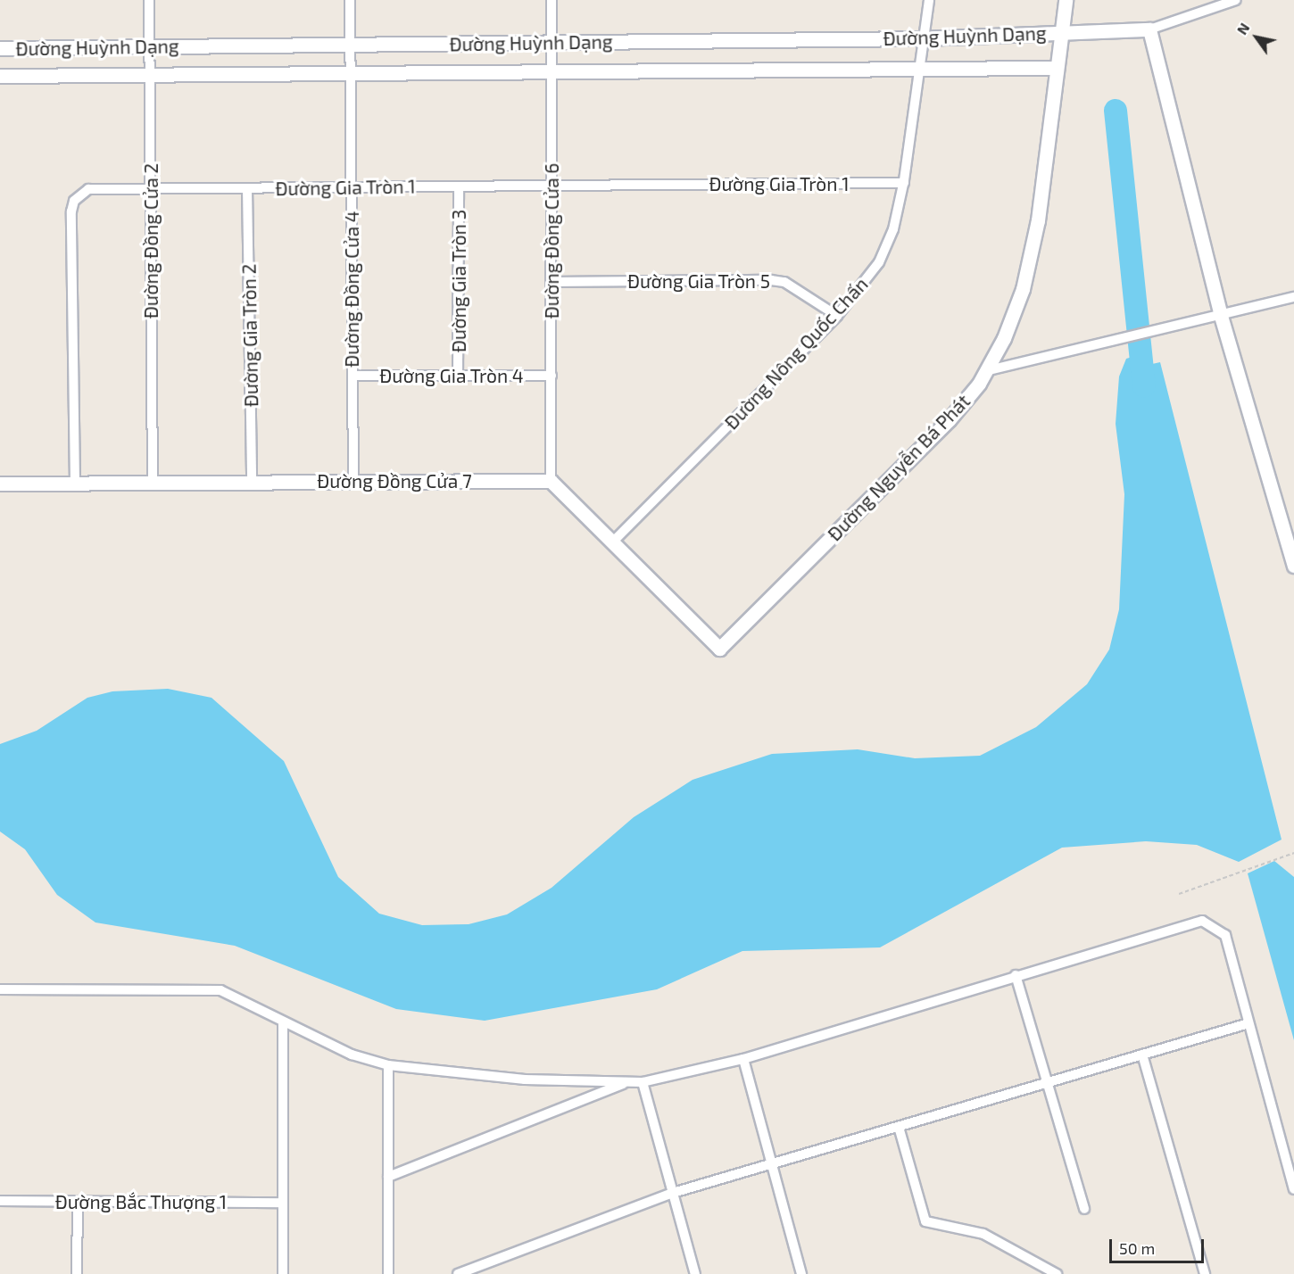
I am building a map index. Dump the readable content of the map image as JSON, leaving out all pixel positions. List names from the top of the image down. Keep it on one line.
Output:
{"streets":{"street":["Đường Huỳnh Dạng","Đường Gia Tròn 1","Đường Đồng Cửa 2","Đường Đồng Cửa 6","Đường Gia Tròn 3","Đường Gia Tròn 5","Đường Đồng Cửa 4","Đường Gia Tròn 2","Đường Nông Quốc Chấn","Đường Gia Tròn 4","Đường Nguyễn Bá Phát","Đường Đồng Cửa 7","Đường Bắc Thượng 1"]},"crossings":[["Đường Huỳnh Dạng","Đường Đồng Cửa 2"],["Đường Huỳnh Dạng","Đường Đồng Cửa 6"],["Đường Huỳnh Dạng","Đường Đồng Cửa 4"],["Đường Huỳnh Dạng","Đường Nông Quốc Chấn"],["Đường Huỳnh Dạng","Đường Nguyễn Bá Phát"],["Đường Gia Tròn 1","Đường Đồng Cửa 2"],["Đường Gia Tròn 1","Đường Đồng Cửa 6"],["Đường Gia Tròn 1","Đường Gia Tròn 3"],["Đường Gia Tròn 1","Đường Đồng Cửa 4"],["Đường Gia Tròn 1","Đường Gia Tròn 2"],["Đường Gia Tròn 1","Đường Nông Quốc Chấn"],["Đường Gia Tròn 1","Đường Đồng Cửa 7"],["Đường Đồng Cửa 2","Đường Đồng Cửa 7"],["Đường Đồng Cửa 6","Đường Gia Tròn 5"],["Đường Đồng Cửa 6","Đường Gia Tròn 4"],["Đường Đồng Cửa 6","Đường Đồng Cửa 7"],["Đường Gia Tròn 3","Đường Gia Tròn 4"],["Đường Gia Tròn 5","Đường Nông Quốc Chấn"],["Đường Đồng Cửa 4","Đường Gia Tròn 4"],["Đường Đồng Cửa 4","Đường Đồng Cửa 7"],["Đường Gia Tròn 2","Đường Đồng Cửa 7"],["Đường Nông Quốc Chấn","Đường Nguyễn Bá Phát"]],"scale_bar":"50 m","north":"top left"}
